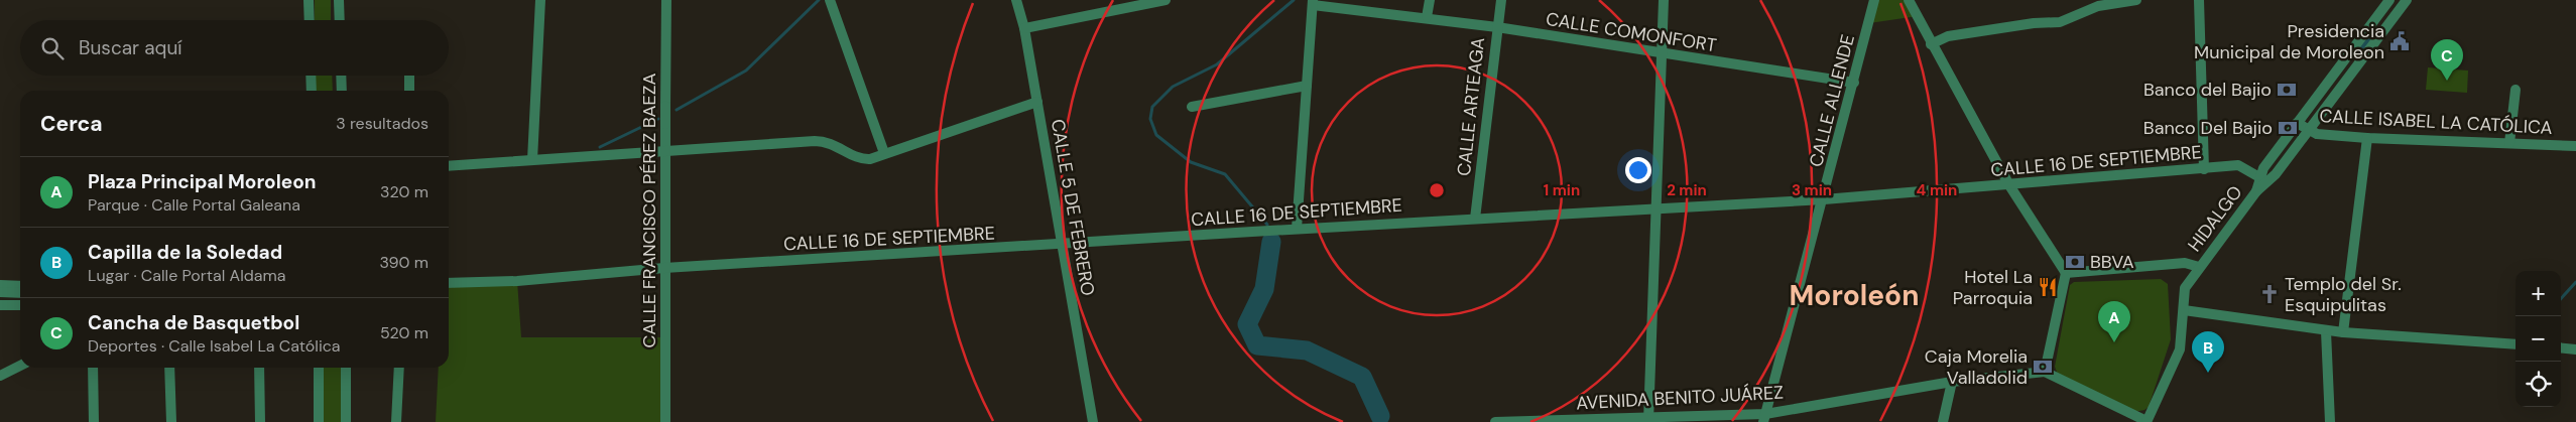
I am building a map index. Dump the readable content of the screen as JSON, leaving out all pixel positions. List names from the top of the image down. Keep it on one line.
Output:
{"streets":{"street":["CALLE COMONFORT","CALLE ALLENDE","CALLE ARTEAGA","CALLE ISABEL LA CATÓLICA","CALLE 16 DE SEPTIEMBRE","CALLE 5 DE FEBRERO","CALLE FRANCISCO PÉREZ BAEZA","HIDALGO","AVENIDA BENITO JUÁREZ"]},"crossings":[["CALLE COMONFORT","CALLE ALLENDE"],["CALLE COMONFORT","CALLE ARTEAGA"],["CALLE ALLENDE","CALLE 16 DE SEPTIEMBRE"],["CALLE ALLENDE","AVENIDA BENITO JUÁREZ"],["CALLE ARTEAGA","CALLE 16 DE SEPTIEMBRE"],["CALLE 16 DE SEPTIEMBRE","CALLE 5 DE FEBRERO"],["CALLE 16 DE SEPTIEMBRE","CALLE FRANCISCO PÉREZ BAEZA"],["CALLE 16 DE SEPTIEMBRE","HIDALGO"]],"districts":["Moroleón"],"places":{"public building":["Presidencia Municipal de Moroleon"],"bank":["Banco del Bajio","Banco Del Bajio","BBVA","Caja Morelia Valladolid"],"restaurant":["Hotel La Parroquia"],"church":["Templo del Sr. Esquipulitas"]},"page":{"search":"Buscar aquí","pins":["C","A","B"],"heading":["Cerca","3 resultados"],"list":[{"mark":"A","name":"Plaza Principal Moroleon","note":"Parque · Calle Portal Galeana","value":"320 m"},{"mark":"B","name":"Capilla de la Soledad","note":"Lugar · Calle Portal Aldama","value":"390 m"},{"mark":"C","name":"Cancha de Basquetbol","note":"Deportes · Calle Isabel La Católica","value":"520 m"}],"map_buttons":["+","−"]},"rings":["1 min","2 min","3 min","4 min"]}
